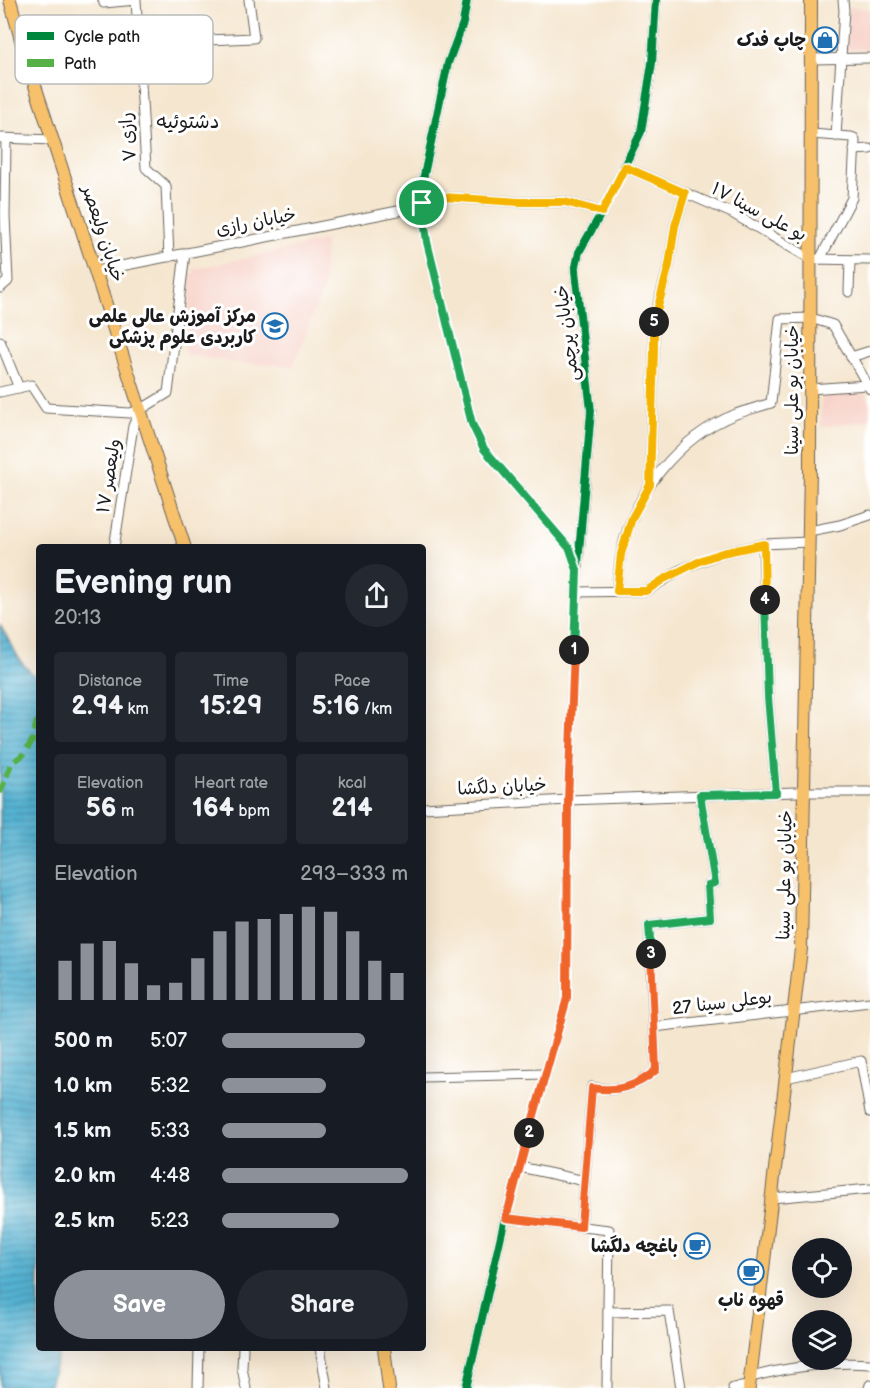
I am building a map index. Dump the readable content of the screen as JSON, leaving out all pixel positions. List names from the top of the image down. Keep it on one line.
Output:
{"streets":{"main road":["خیابان ولیعصر","خیابان بو علی سینا"],"street":["رازی ۷","بو علی سینا ۱۷","خیابان رازی","خیابان پرچمی","ولیعصر ۱۷","خیابان دلگشا","بوعلی سینا 27"]},"crossings":[["رازی ۷","خیابان رازی"],["بو علی سینا ۱۷","خیابان پرچمی"],["بو علی سینا ۱۷","خیابان بو علی سینا"],["خیابان رازی","خیابان ولیعصر"],["خیابان رازی","خیابان پرچمی"],["خیابان ولیعصر","ولیعصر ۱۷"],["خیابان پرچمی","خیابان دلگشا"],["خیابان بو علی سینا","خیابان دلگشا"],["خیابان بو علی سینا","بوعلی سینا 27"]],"districts":["دشتوئیه"],"places":{"shop":["چاپ فدک"],"school or university":["مرکز آموزش عالی علمی کاربردی علوم پزشکی"],"cafe":["باغچه دلگشا","قهوه ناب"]},"legend":["Cycle path","Path"],"page":{"pins":["5","4","1","3","2"],"heading":["Evening run","20:13"],"stats":[["Distance","2.94 km"],["Time","15:29"],["Pace","5:16 /km"],["Elevation","56 m"],["Heart rate","164 bpm"],["kcal","214"]],"chart":["Elevation","293–333 m"],"list":[{"name":"500 m","note":"5:07"},{"name":"1.0 km","note":"5:32"},{"name":"1.5 km","note":"5:33"},{"name":"2.0 km","note":"4:48"},{"name":"2.5 km","note":"5:23"}],"buttons":["Save","Share"]}}
